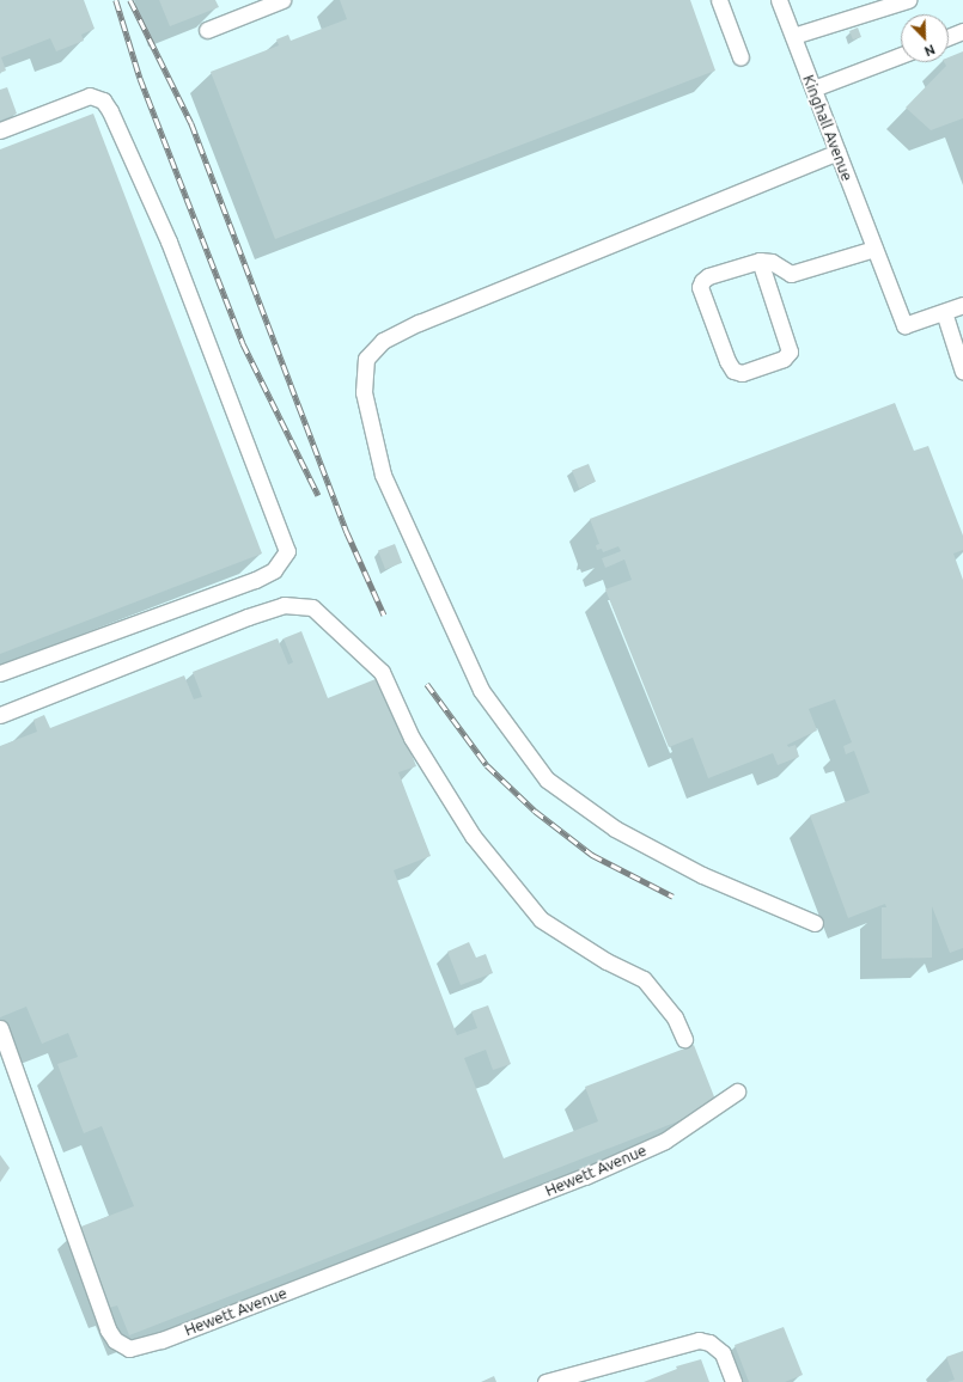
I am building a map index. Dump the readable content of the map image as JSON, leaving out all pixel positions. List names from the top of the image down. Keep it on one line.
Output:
{"streets":{"lane":["Kinghall Avenue","Hewett Avenue"]},"north":"bottom right"}
